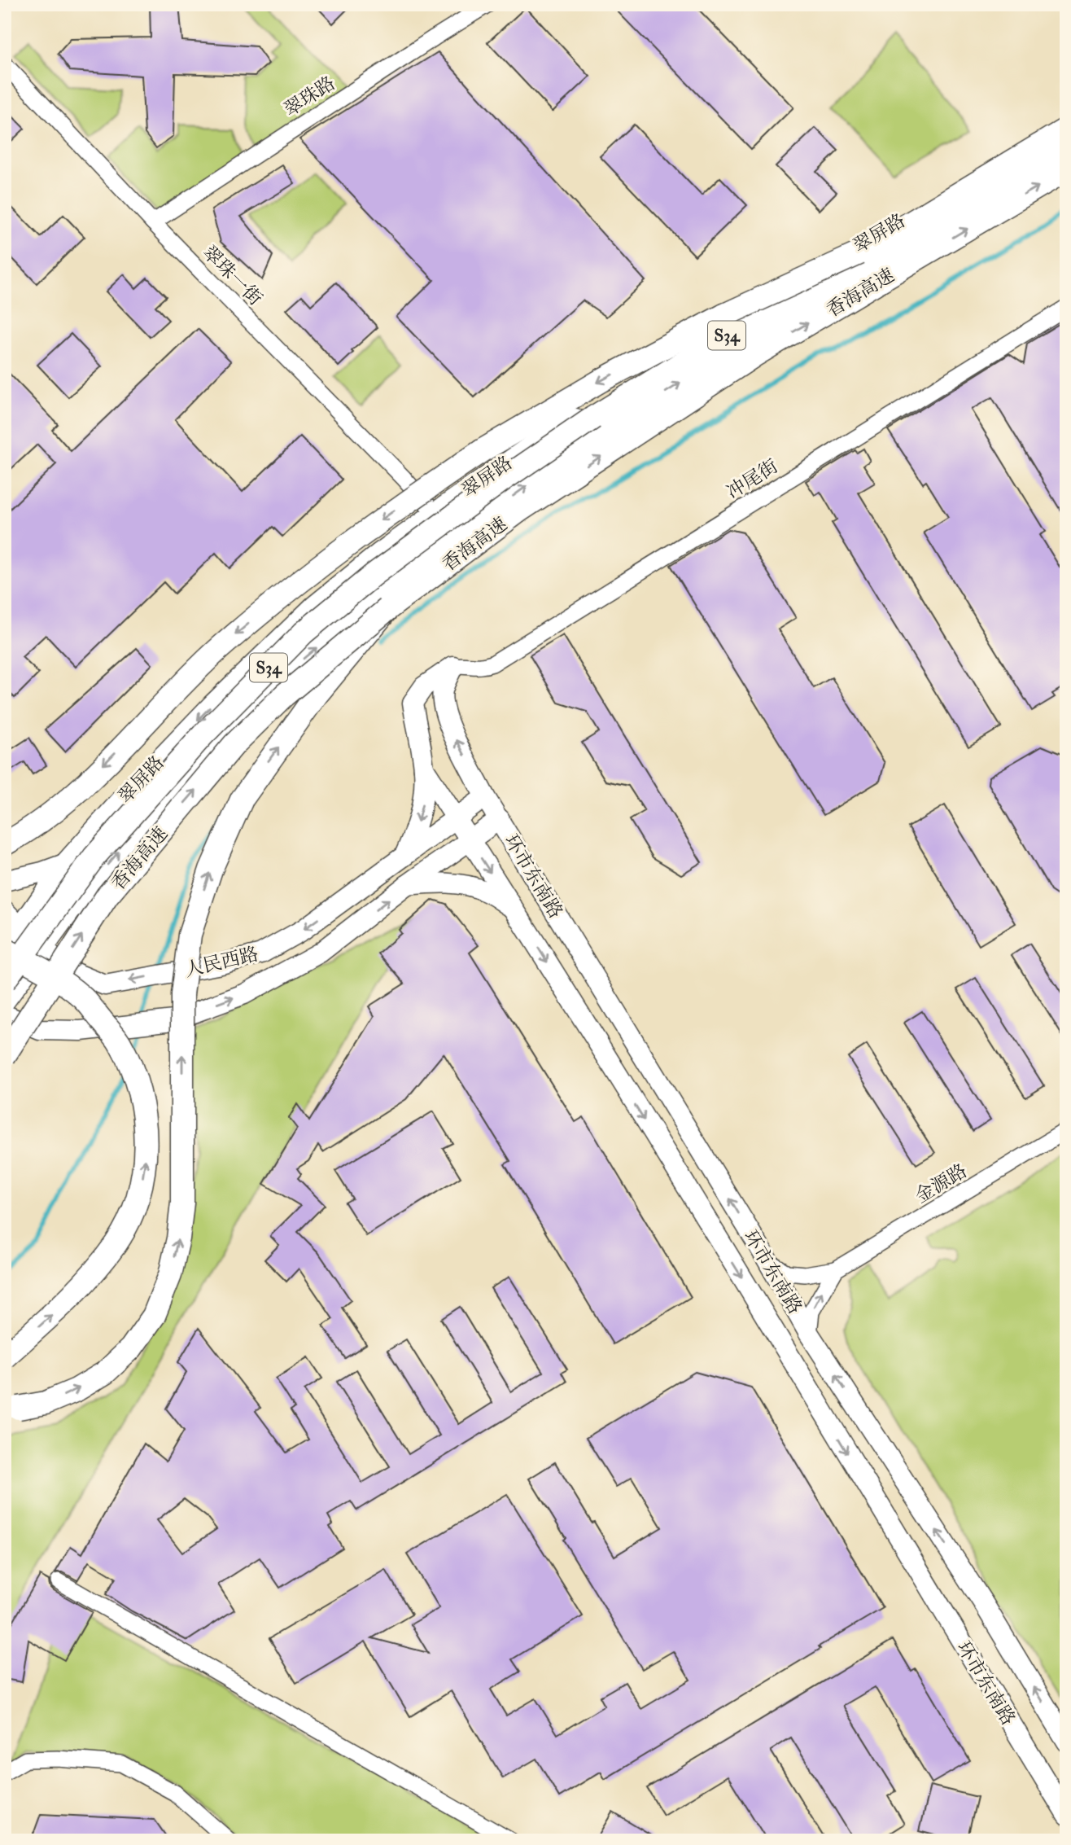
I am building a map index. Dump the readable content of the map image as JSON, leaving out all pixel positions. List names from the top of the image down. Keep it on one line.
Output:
{"streets":{"highway":["香海高速","S34"],"main road":["翠屏路","环市东南路","人民西路"],"street":["翠珠路","翠珠一街","冲尾街","金源路"]},"crossings":[["翠珠路","翠珠一街"],["翠屏路","翠珠一街"],["翠屏路","人民西路"],["冲尾街","环市东南路"],["环市东南路","人民西路"]]}
